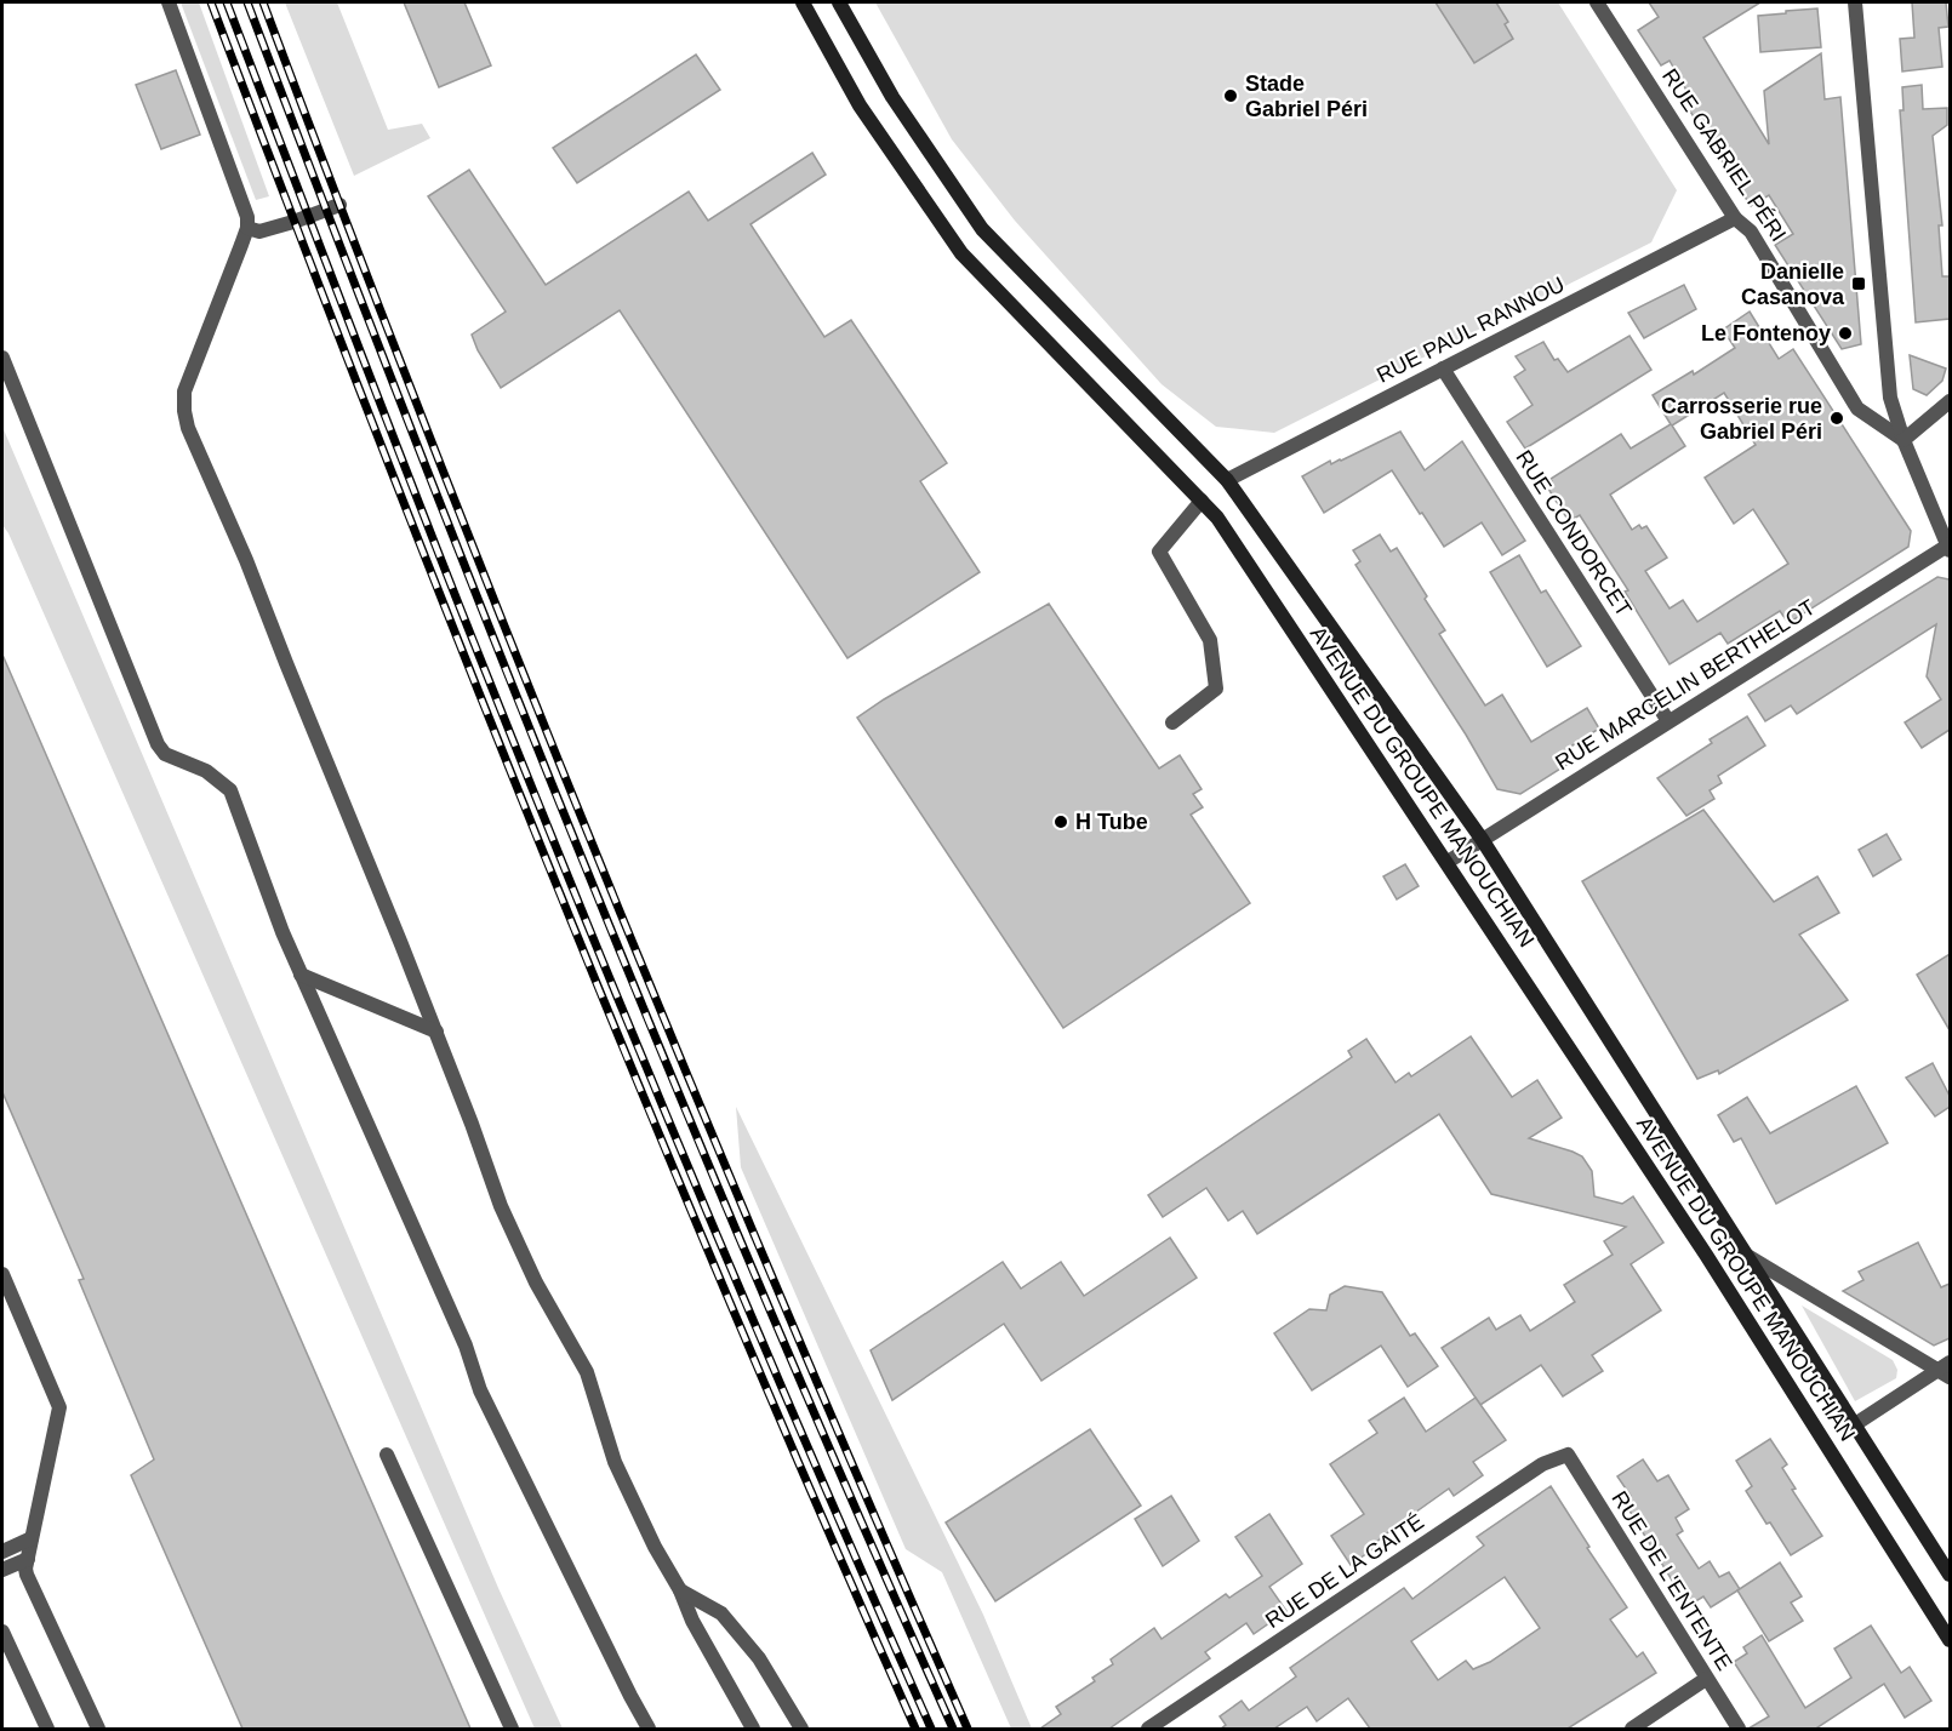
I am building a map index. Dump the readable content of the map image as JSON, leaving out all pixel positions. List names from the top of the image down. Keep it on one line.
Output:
{"streets":{"street":["RUE GABRIEL PÉRI","RUE PAUL RANNOU","RUE CONDORCET","RUE MARCELIN BERTHELOT","AVENUE DU GROUPE MANOUCHIAN","RUE DE LA GAITÉ","RUE DE L'ENTENTE"]},"crossings":[["RUE GABRIEL PÉRI","RUE PAUL RANNOU"],["RUE PAUL RANNOU","RUE CONDORCET"],["RUE PAUL RANNOU","AVENUE DU GROUPE MANOUCHIAN"],["RUE CONDORCET","RUE MARCELIN BERTHELOT"],["RUE MARCELIN BERTHELOT","AVENUE DU GROUPE MANOUCHIAN"],["RUE DE LA GAITÉ","RUE DE L'ENTENTE"]],"places":{"other":["Stade Gabriel Péri","Le Fontenoy","Carrosserie rue Gabriel Péri","H Tube"],"transit":["Danielle Casanova"]}}
